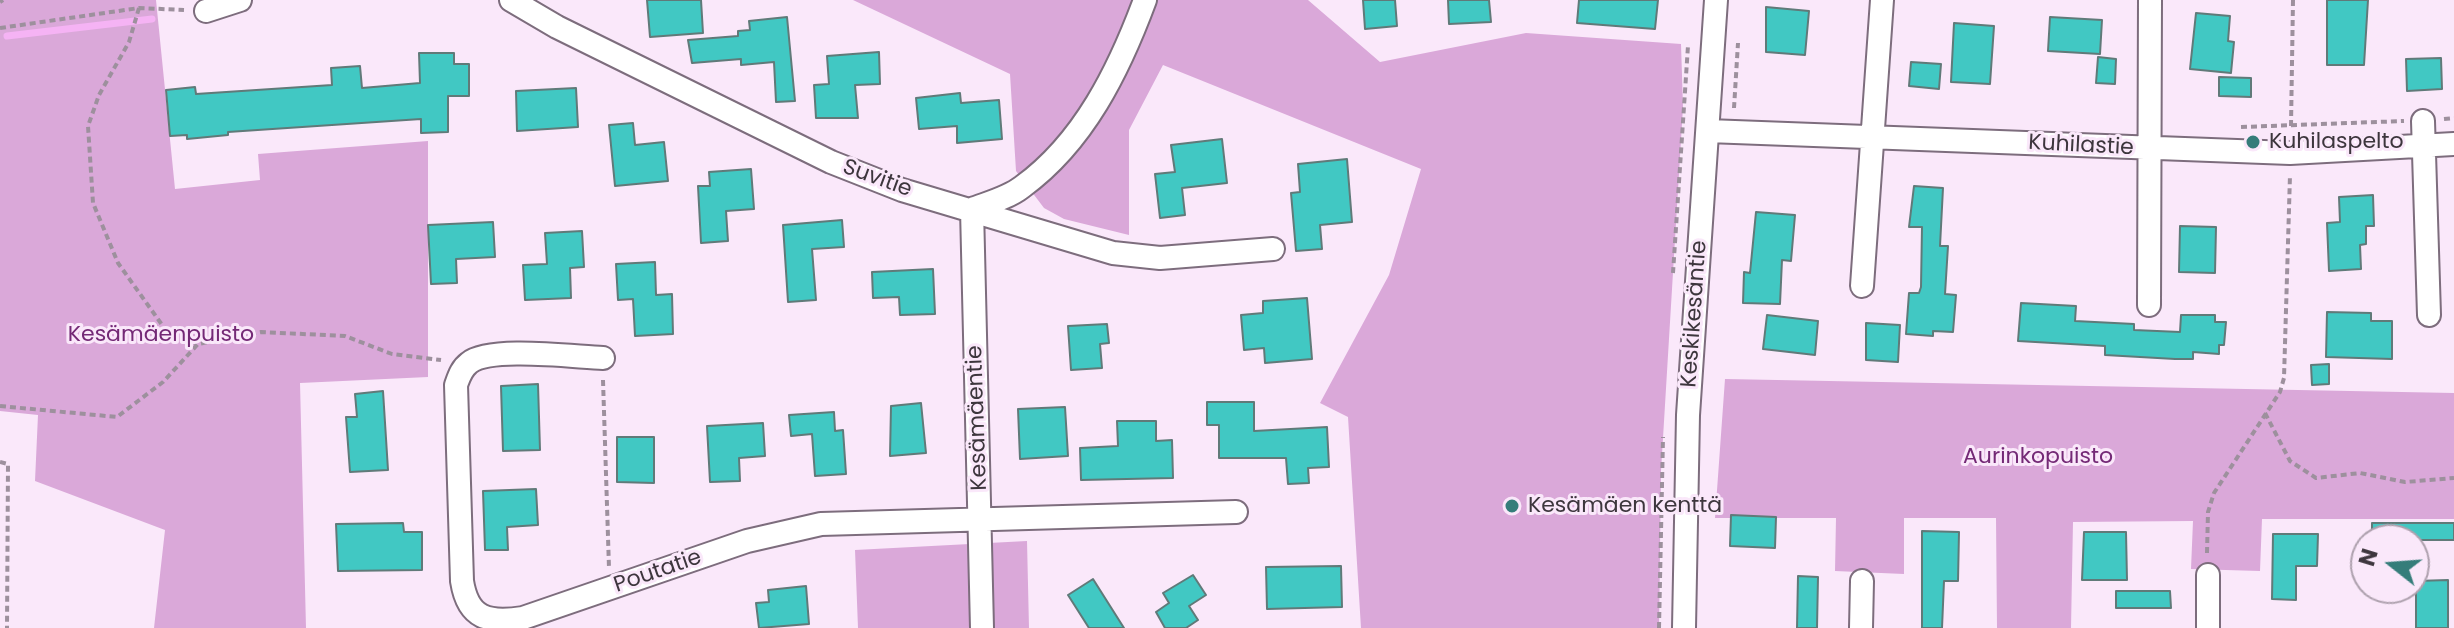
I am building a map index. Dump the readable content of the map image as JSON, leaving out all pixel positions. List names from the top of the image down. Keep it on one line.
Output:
{"streets":{"street":["Kuhilastie","Suvitie","Keskikesäntie","Kesämäentie","Poutatie"]},"crossings":[["Kuhilastie","Keskikesäntie"],["Suvitie","Kesämäentie"],["Kesämäentie","Poutatie"]],"parks":["Kesämäenpuisto","Aurinkopuisto"],"places":["Kuhilaspelto","Kesämäen kenttä"],"north":"left"}
